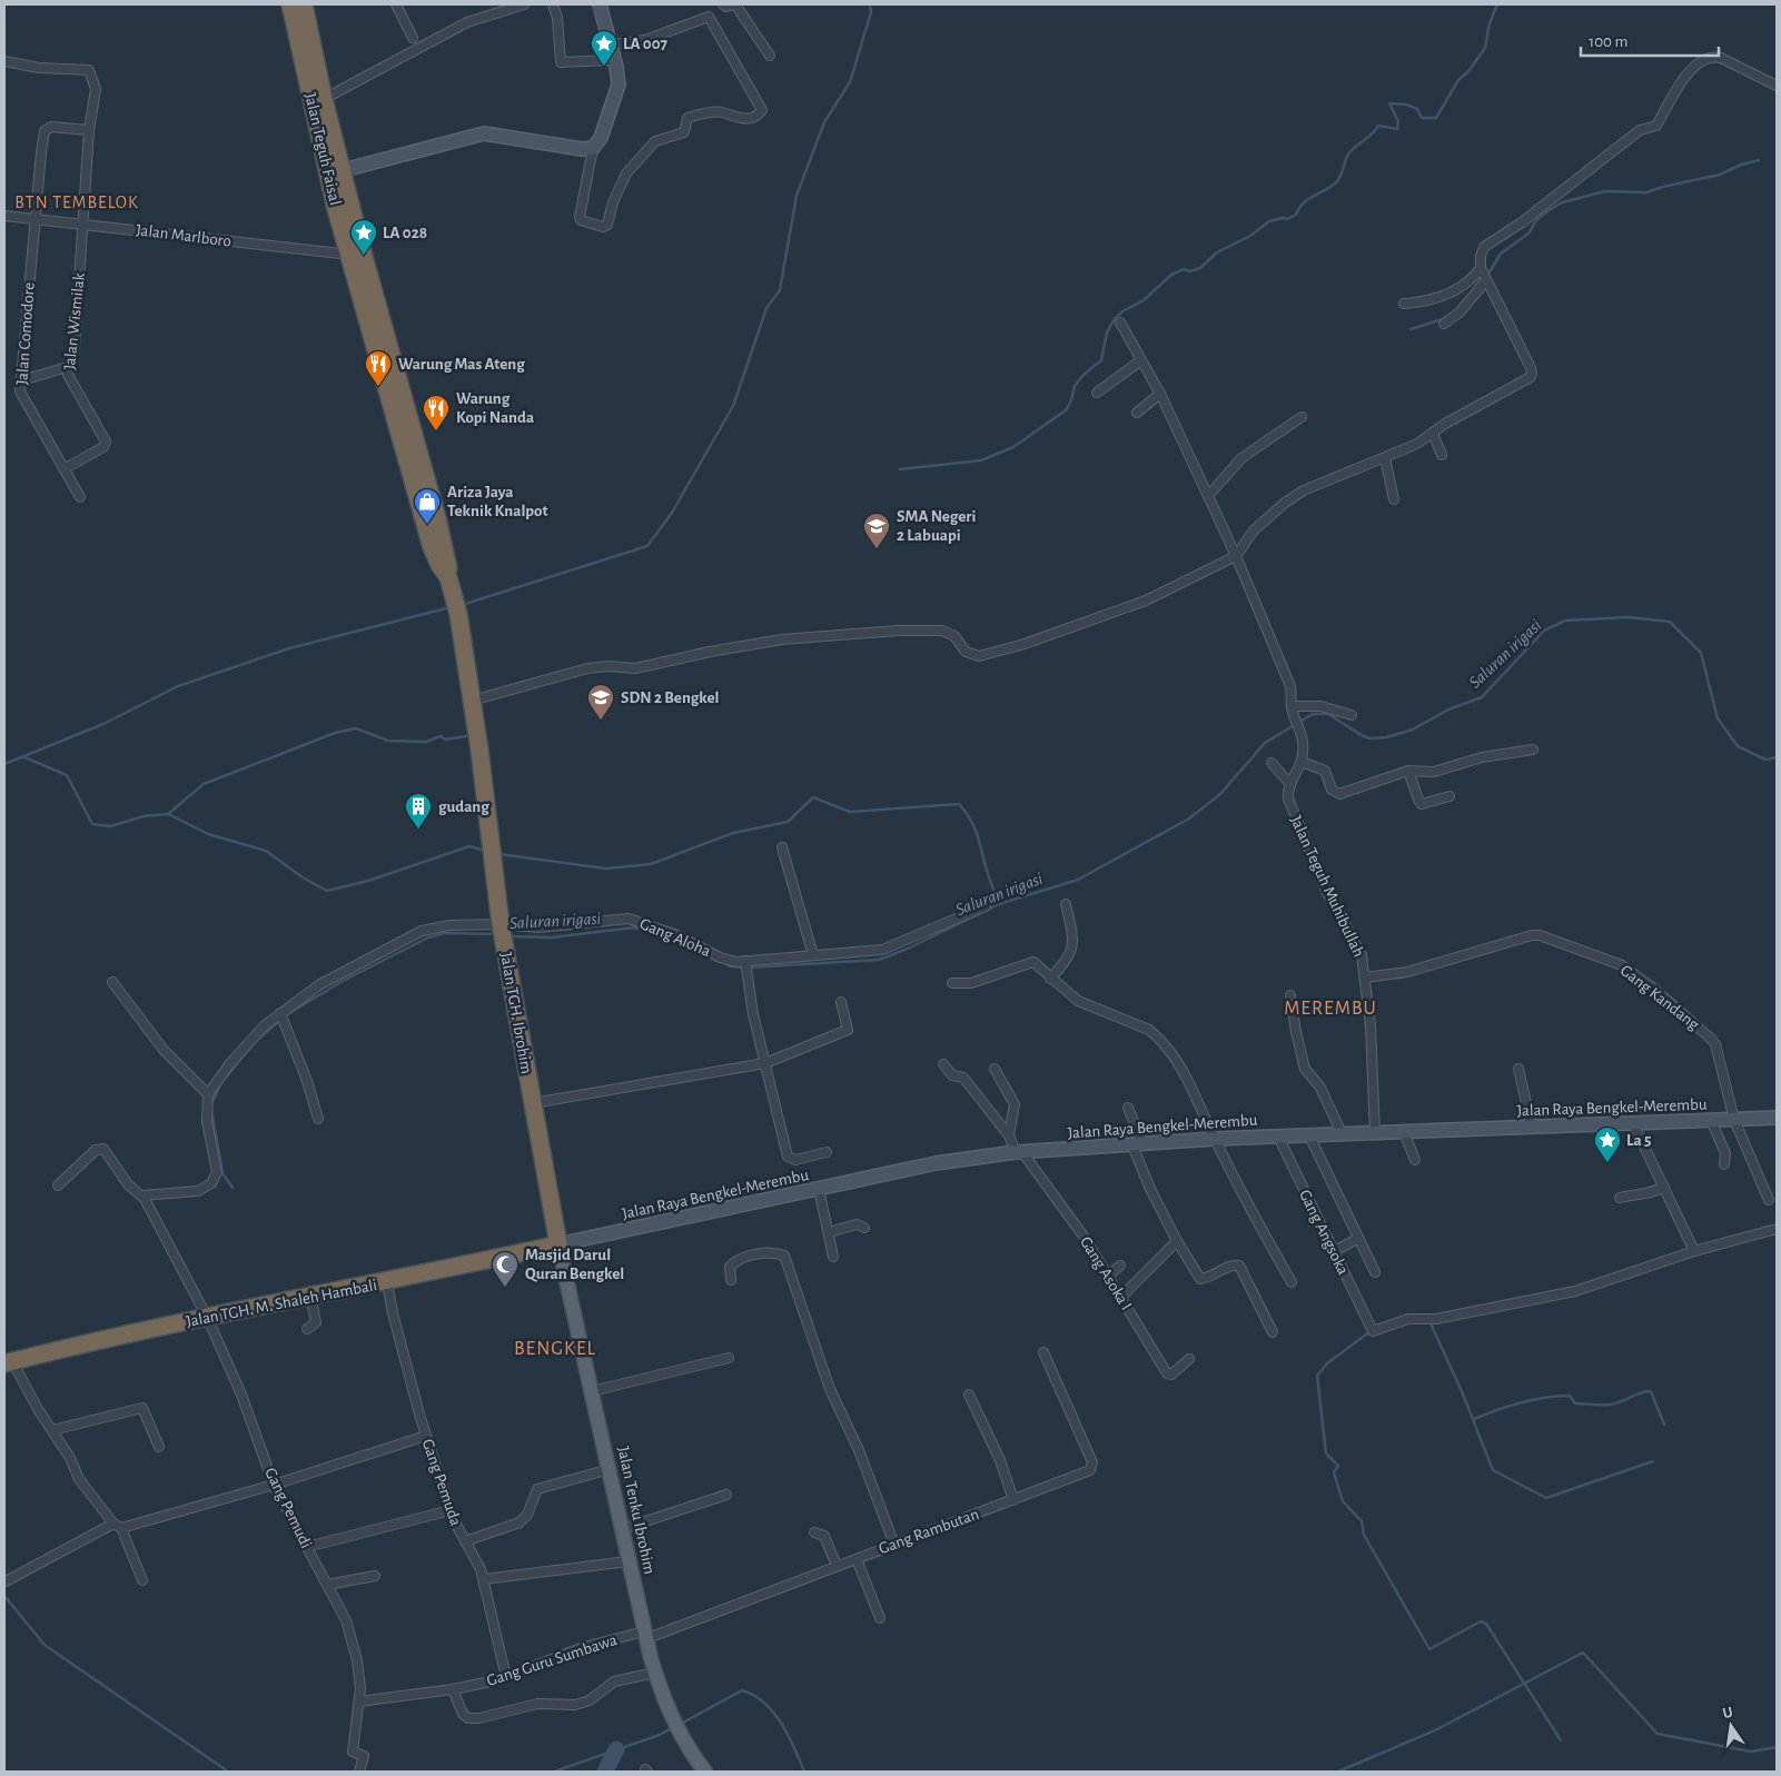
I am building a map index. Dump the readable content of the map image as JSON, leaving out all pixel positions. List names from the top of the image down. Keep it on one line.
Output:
{"streets":{"highway":["Jalan Teguh Faisal","Jalan TGH. Ibrohim","Jalan TGH. M. Shaleh Hambali"],"main road":["Jalan Tenku Ibrohim"],"street":["Jalan Marlboro","Jalan Wismilak","Jalan Comodore","Jalan Teguh Muhibullah","Gang Aloha","Gang Kandang","Jalan Raya Bengkel-Merembu","Gang Angsoka","Gang Asoka I","Gang Pemuda","Gang Pemudi","Gang Rambutan","Gang Guru Sumbawa"]},"crossings":[["Jalan Teguh Faisal","Jalan Marlboro"],["Jalan Teguh Faisal","Jalan TGH. Ibrohim"],["Jalan Marlboro","Jalan Wismilak"],["Jalan Marlboro","Jalan Comodore"],["Jalan Wismilak","Jalan Comodore"],["Jalan Teguh Muhibullah","Gang Kandang"],["Jalan Teguh Muhibullah","Jalan Raya Bengkel-Merembu"],["Gang Aloha","Jalan TGH. Ibrohim"],["Gang Kandang","Jalan Raya Bengkel-Merembu"],["Jalan TGH. Ibrohim","Jalan Raya Bengkel-Merembu"],["Jalan TGH. Ibrohim","Jalan TGH. M. Shaleh Hambali"],["Jalan TGH. Ibrohim","Jalan Tenku Ibrohim"],["Jalan Raya Bengkel-Merembu","Gang Angsoka"],["Jalan Raya Bengkel-Merembu","Gang Asoka I"],["Jalan Raya Bengkel-Merembu","Jalan TGH. M. Shaleh Hambali"],["Jalan Raya Bengkel-Merembu","Jalan Tenku Ibrohim"],["Jalan TGH. M. Shaleh Hambali","Gang Pemuda"],["Jalan TGH. M. Shaleh Hambali","Gang Pemudi"],["Jalan TGH. M. Shaleh Hambali","Jalan Tenku Ibrohim"],["Gang Pemuda","Gang Guru Sumbawa"],["Gang Pemudi","Gang Guru Sumbawa"],["Jalan Tenku Ibrohim","Gang Rambutan"],["Jalan Tenku Ibrohim","Gang Guru Sumbawa"],["Gang Rambutan","Gang Guru Sumbawa"]],"districts":["BTN TEMBELOK","MEREMBU","BENGKEL"],"water":["Saluran irigasi"],"places":{"place":["LA 007","LA 028","La 5"],"restaurant":["Warung Mas Ateng","Warung Kopi Nanda"],"shop":["Ariza Jaya Teknik Knalpot"],"school or university":["SMA Negeri 2 Labuapi","SDN 2 Bengkel"],"building":["gudang"],"mosque":["Masjid Darul Quran Bengkel"]},"scale_bar":"100 m","north":"top"}
